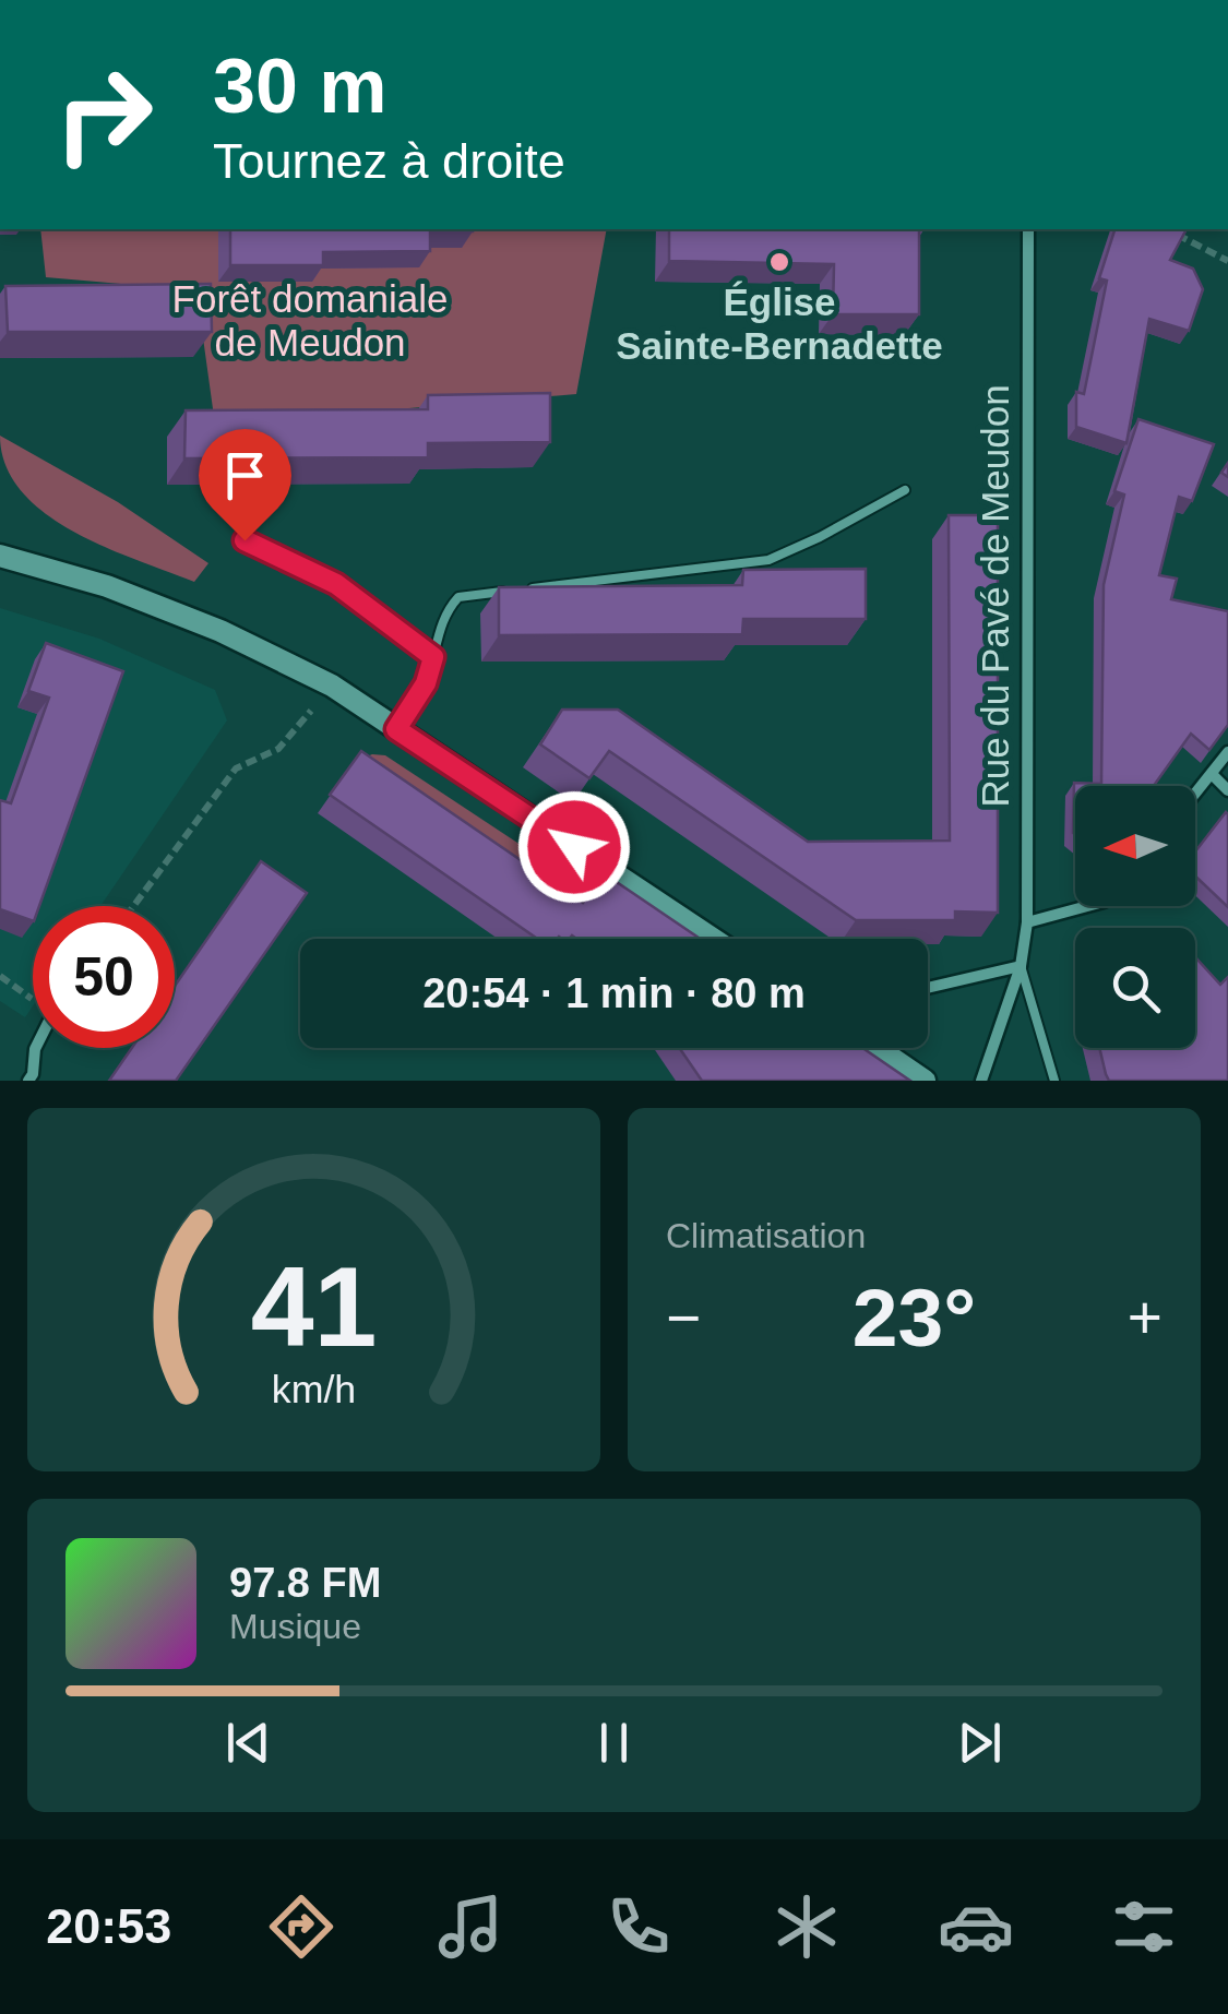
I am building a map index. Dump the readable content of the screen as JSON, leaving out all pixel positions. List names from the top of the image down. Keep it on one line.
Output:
{"streets":{"street":["Rue du Pavé de Meudon"]},"parks":["Forêt domaniale de Meudon"],"places":["Église Sainte-Bernadette"],"north":"left","page":{"turn":["30 m","Tournez à droite"],"limit":"50","trip":"20:54 · 1 min · 80 m","tile":"Climatisation","heat":["−","23°","+"],"song":["97.8 FM","Musique"],"tabs":"20:53","gauge":["41","km/h"]}}
